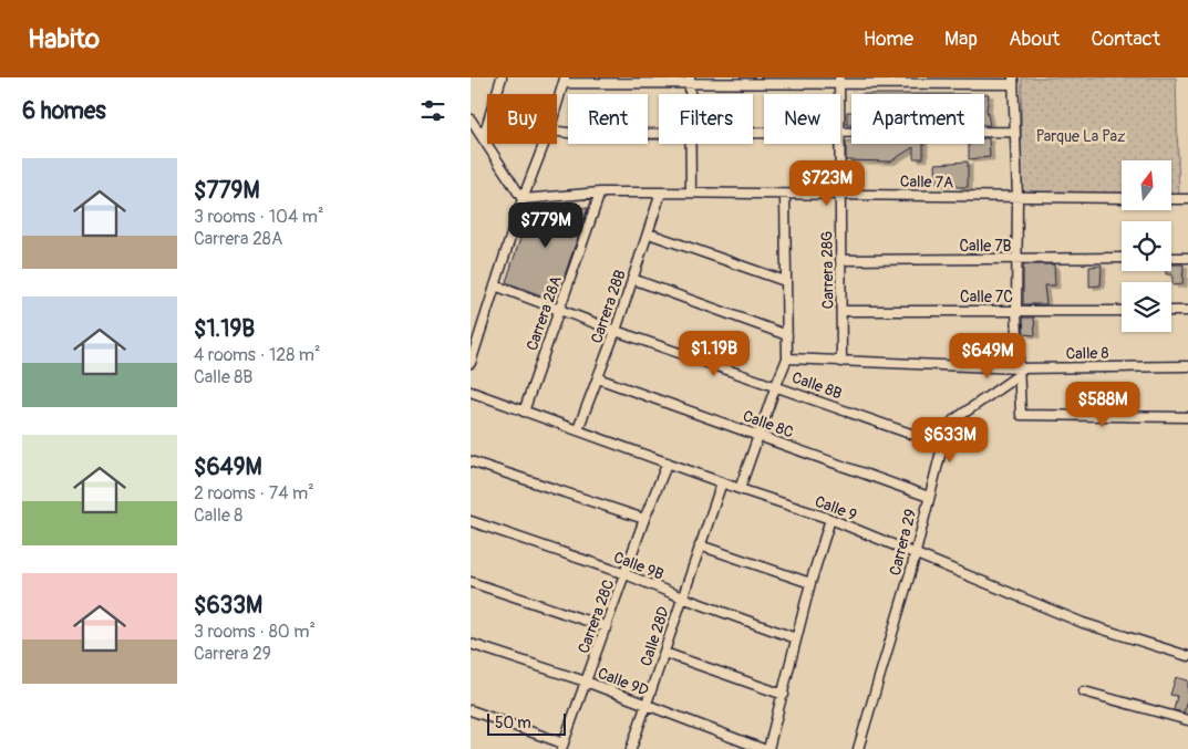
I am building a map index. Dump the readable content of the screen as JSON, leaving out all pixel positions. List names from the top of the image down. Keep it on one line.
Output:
{"streets":{"street":["Calle 7A","Calle 7B","Carrera 28G","Calle 7C","Carrera 28B","Carrera 28A","Calle 8","Calle 8B","Calle 8C","Calle 9","Carrera 29","Calle 9B","Carrera 28C","Calle 28D","Calle 9D"]},"crossings":[["Calle 7A","Carrera 28G"],["Calle 7A","Carrera 28B"],["Calle 7A","Carrera 28A"],["Calle 7B","Carrera 28G"],["Carrera 28G","Calle 7C"],["Carrera 28G","Calle 8"],["Carrera 28B","Calle 8B"],["Carrera 28B","Calle 8C"],["Carrera 28B","Calle 9"],["Carrera 28A","Calle 8B"],["Carrera 28A","Calle 9"],["Calle 8","Carrera 29"],["Calle 8B","Carrera 29"],["Calle 8C","Carrera 29"],["Calle 9","Carrera 29"],["Calle 9","Carrera 28C"],["Calle 9","Calle 28D"],["Calle 9B","Carrera 28C"],["Calle 9B","Calle 28D"],["Carrera 28C","Calle 9D"],["Calle 28D","Calle 9D"]],"parks":["Parque La Paz"],"scale_bar":"50 m","north":"top","page":{"header":"Habito","nav":["Home","Map","About","Contact"],"heading":"6 homes","chip":["Buy","Rent","Filters","New","Apartment"],"list":[{"name":"$779M","note":"3 rooms · 104 m² · Carrera 28A"},{"name":"$1.19B","note":"4 rooms · 128 m² · Calle 8B"},{"name":"$649M","note":"2 rooms · 74 m² · Calle 8"},{"name":"$633M","note":"3 rooms · 80 m² · Carrera 29"}],"price":["$723M","$779M","$1.19B","$649M","$588M","$633M"],"scale":"50 m"}}
